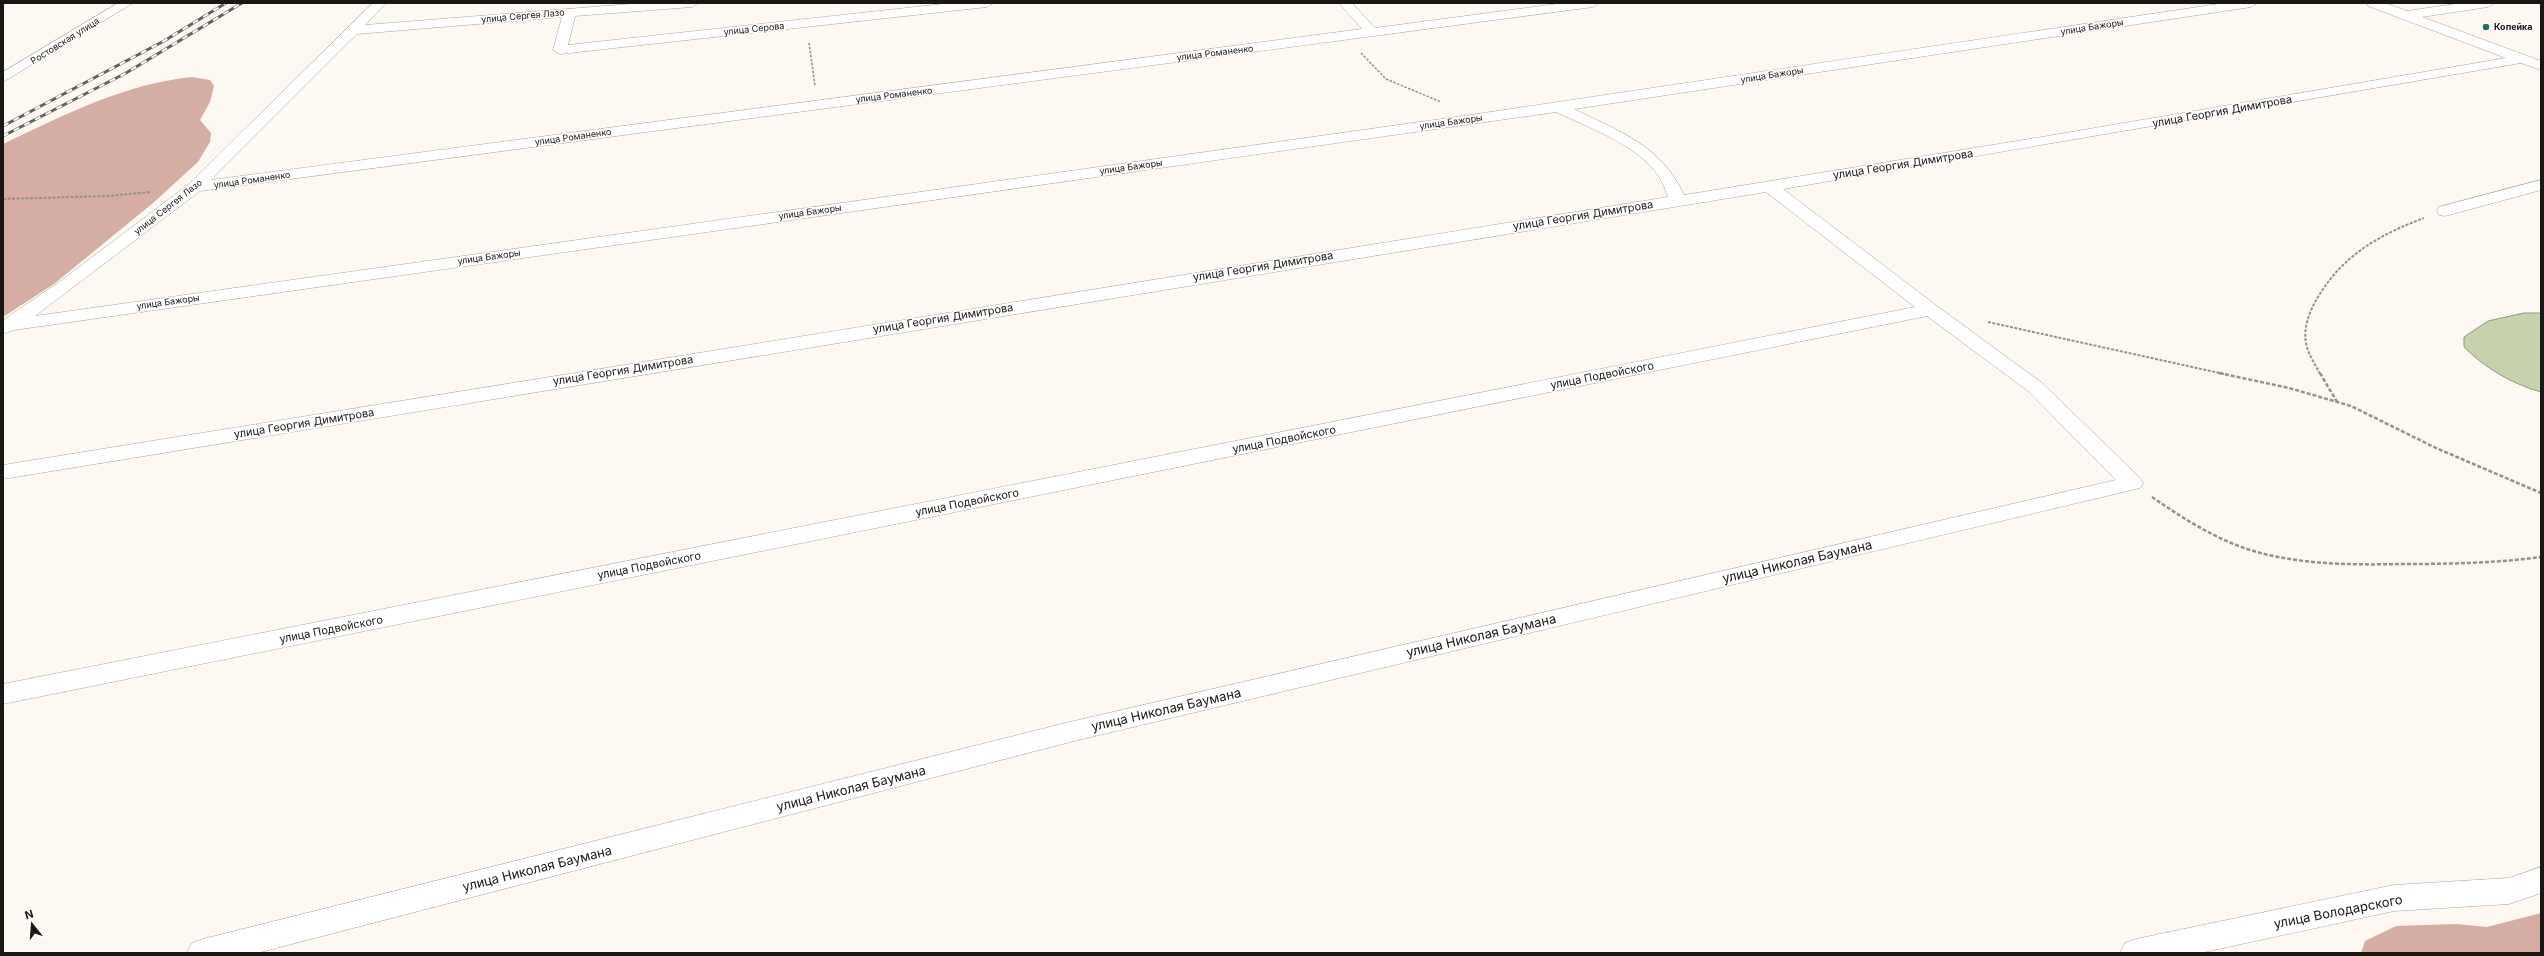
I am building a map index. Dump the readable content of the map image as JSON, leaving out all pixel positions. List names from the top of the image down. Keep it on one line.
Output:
{"streets":{"street":["улица Сергея Лазо","улица Бажоры","улица Серова","Ростовская улица","улица Романенко","улица Георгия Димитрова","улица Подвойского","улица Николая Баумана","улица Володарского"]},"crossings":[["улица Сергея Лазо","улица Бажоры"],["улица Сергея Лазо","улица Серова"],["улица Сергея Лазо","улица Романенко"]],"places":["Копейка"],"north":"top"}
